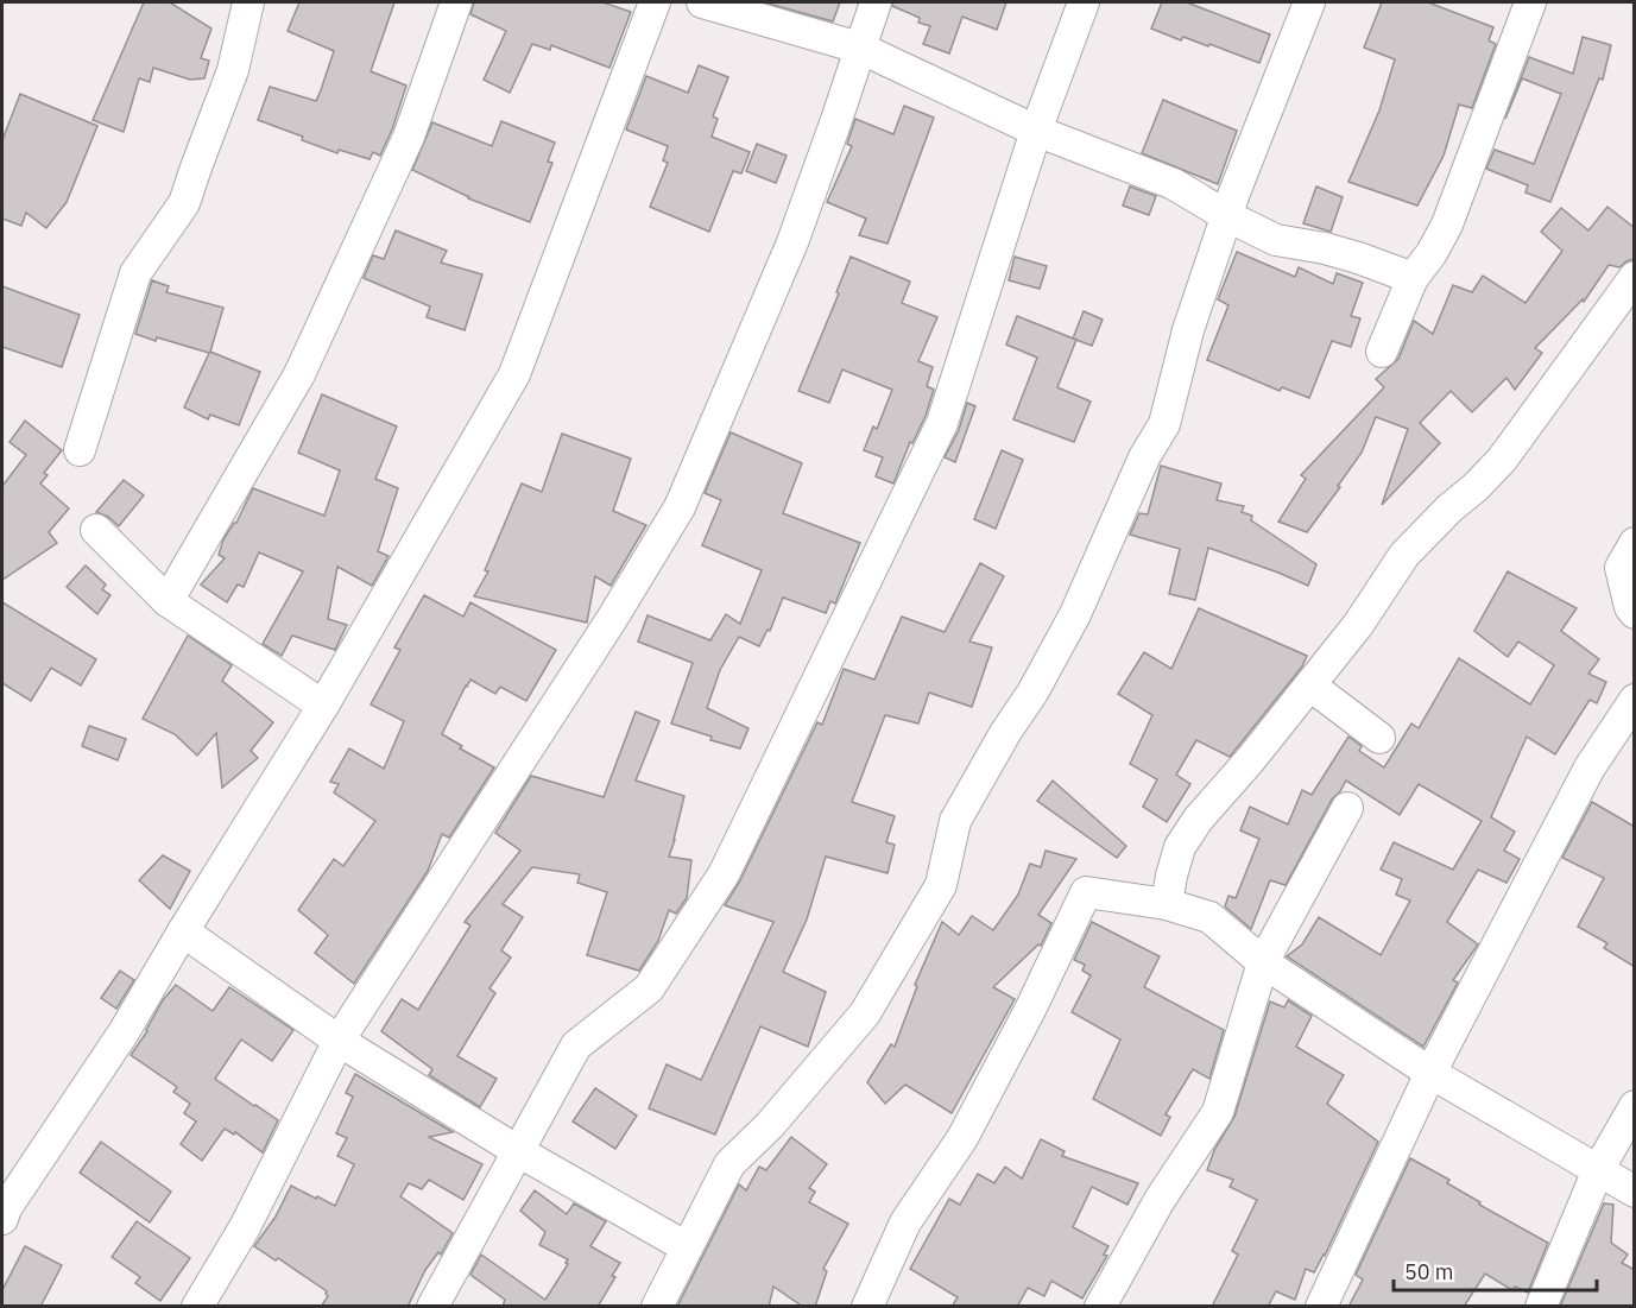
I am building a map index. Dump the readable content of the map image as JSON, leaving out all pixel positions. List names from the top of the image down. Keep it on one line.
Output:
{"scale_bar":"50 m"}
